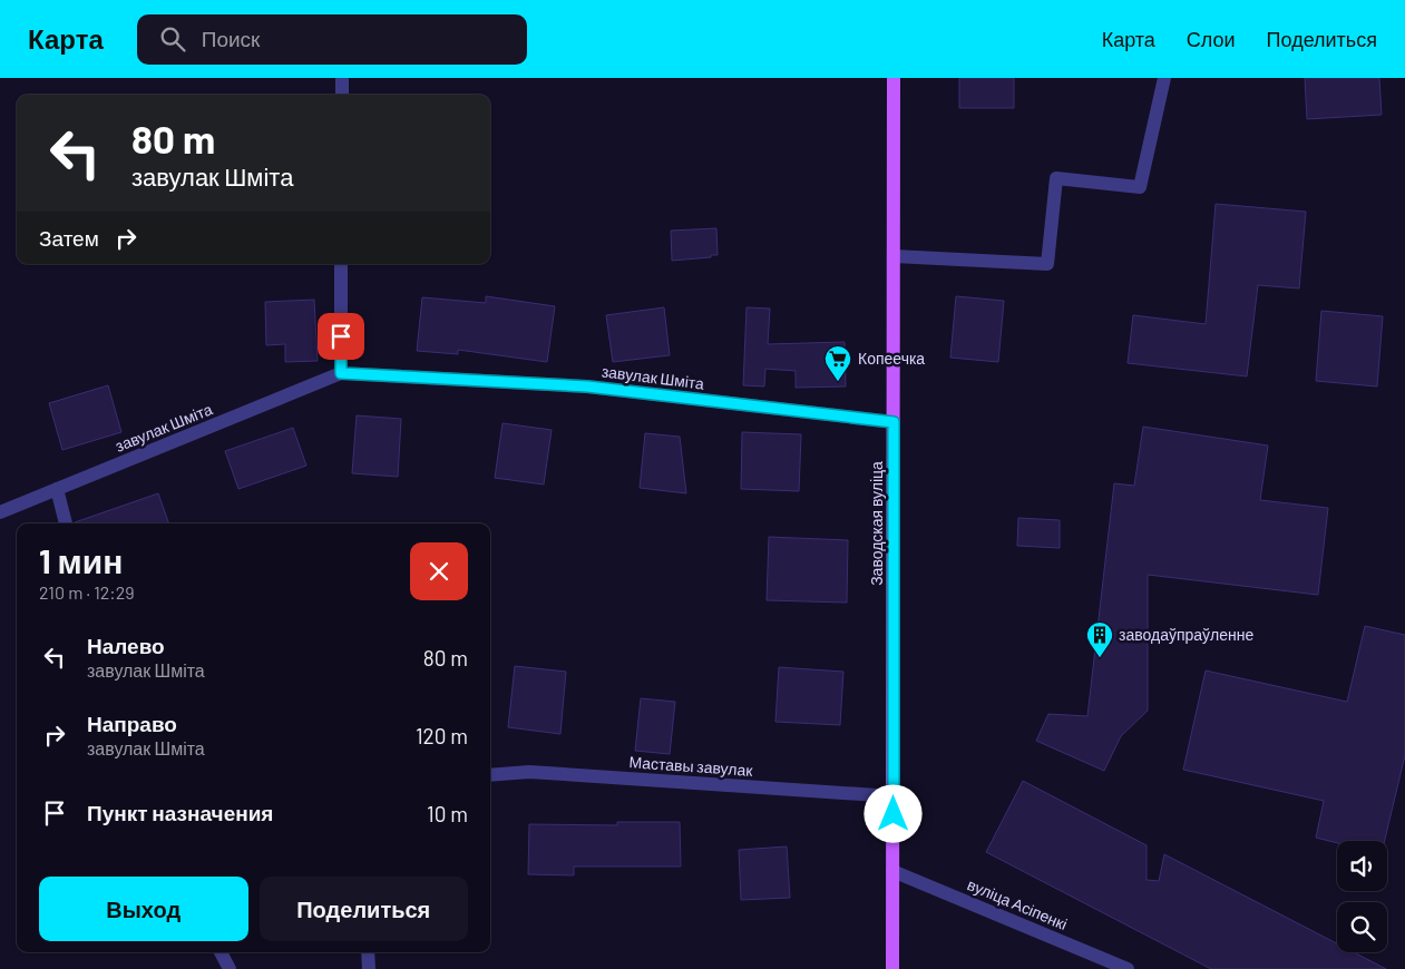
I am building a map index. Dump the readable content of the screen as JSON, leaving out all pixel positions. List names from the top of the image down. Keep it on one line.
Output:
{"streets":{"main road":["Заводская вуліца"],"street":["завулак Шміта","Маставы завулак","вуліца Асіпенкі"]},"crossings":[["завулак Шміта","Заводская вуліца"],["Заводская вуліца","Маставы завулак"],["Заводская вуліца","вуліца Асіпенкі"]],"places":{"supermarket":["Копеечка"],"building":["заводаўпраўленне"]},"page":{"header":"Карта","search":"Поиск","nav":["Карта","Слои","Поделиться"],"turn":["80 m","завулак Шміта"],"then":"Затем","heading":["1 мин","210 m · 12:29"],"list":[{"name":"Налево","note":"завулак Шміта","value":"80 m"},{"name":"Направо","note":"завулак Шміта","value":"120 m"},{"name":"Пункт назначения","value":"10 m"}],"buttons":["Выход","Поделиться"]}}
